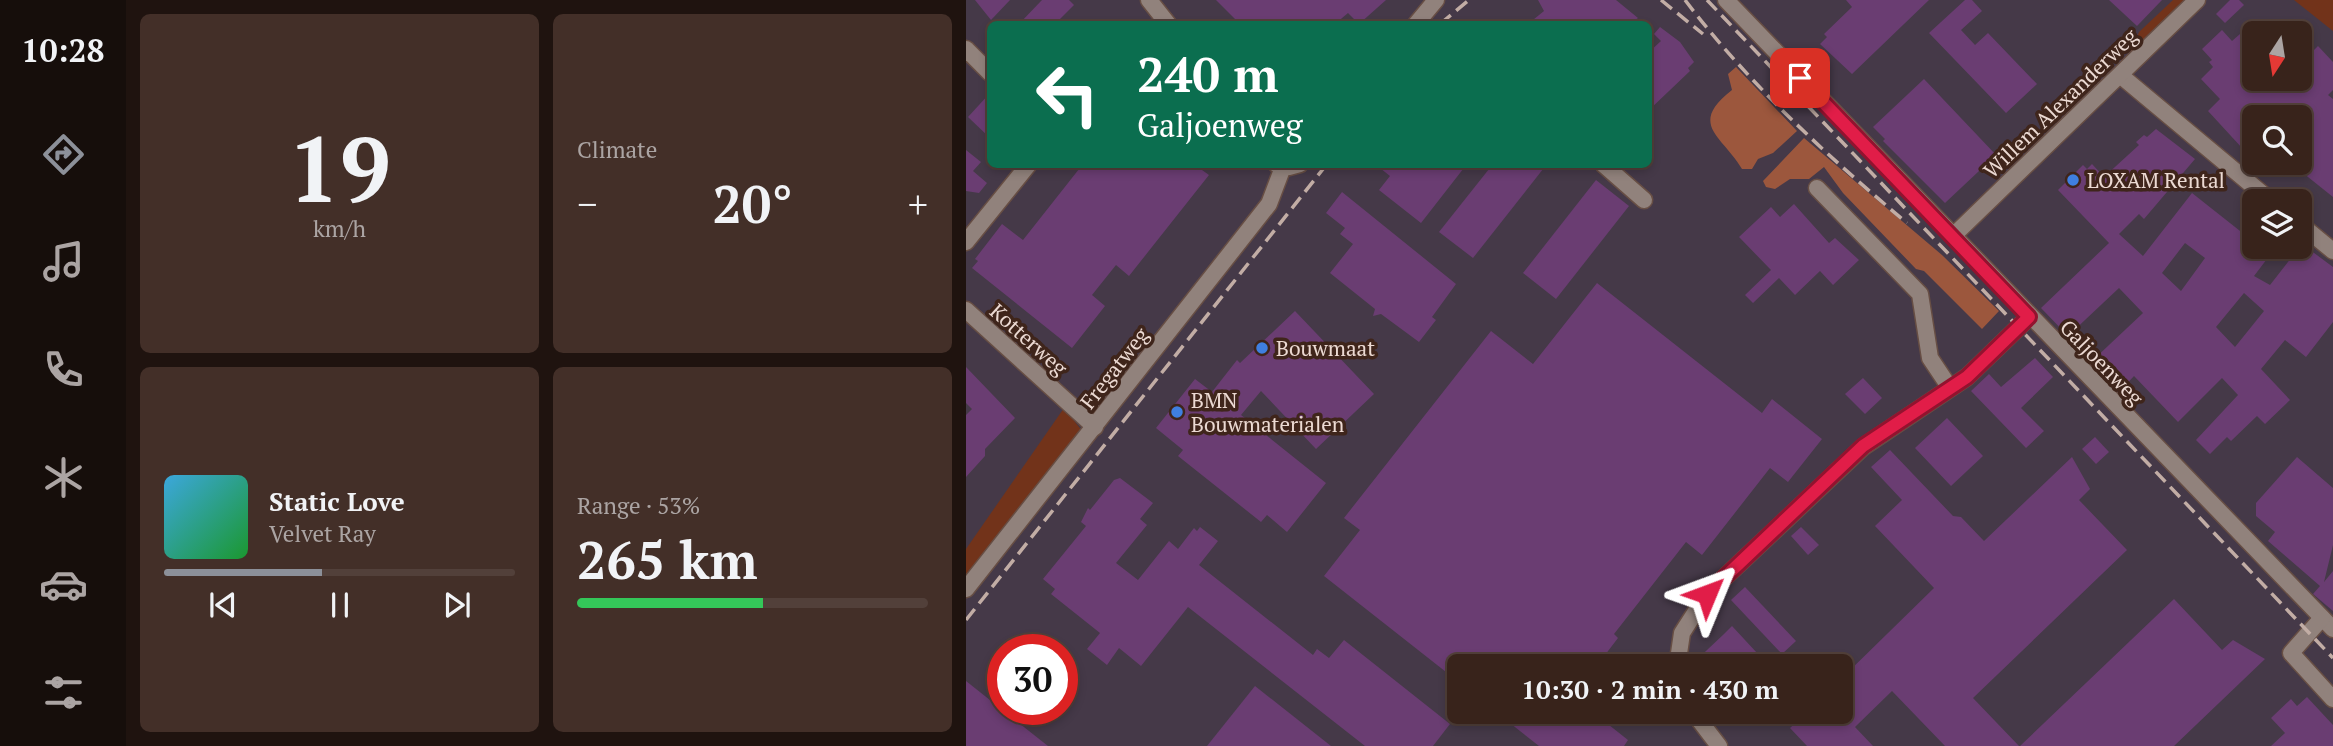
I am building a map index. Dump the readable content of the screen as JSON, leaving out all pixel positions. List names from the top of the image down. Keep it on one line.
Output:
{"streets":{"street":["Willem Alexanderweg","Kotterweg","Galjoenweg","Fregatweg"]},"crossings":[["Willem Alexanderweg","Galjoenweg"],["Kotterweg","Fregatweg"]],"places":["LOXAM Rental","Bouwmaat","BMN Bouwmaterialen"],"north":"bottom","page":{"tabs":"10:28","tile":[["19","km/h"],"Climate",["Range · 53%","265 km"]],"turn":["240 m","Galjoenweg"],"heat":["−","20°","+"],"song":["Static Love","Velvet Ray"],"limit":"30","trip":"10:30 · 2 min · 430 m"}}
